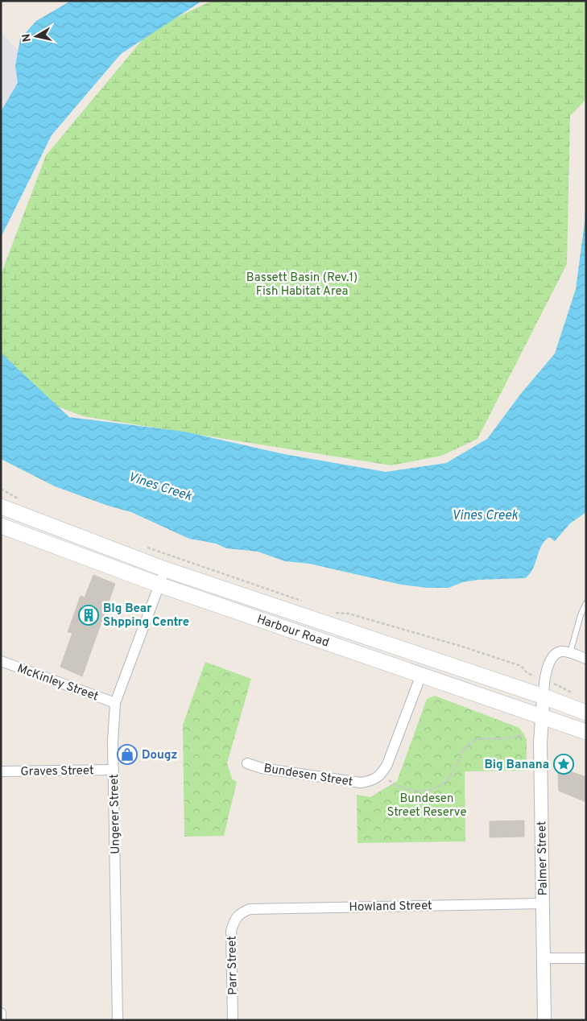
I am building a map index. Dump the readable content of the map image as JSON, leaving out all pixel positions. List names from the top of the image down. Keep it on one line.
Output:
{"streets":{"main road":["Harbour Road"],"street":["McKinley Street","Graves Street","Bundesen Street","Ungerer Street","Palmer Street","Howland Street","Parr Street"]},"crossings":[["Harbour Road","Ungerer Street"],["Harbour Road","Palmer Street"],["McKinley Street","Ungerer Street"],["Graves Street","Ungerer Street"],["Palmer Street","Howland Street"],["Howland Street","Parr Street"]],"water":["Vines Creek"],"parks":["Bassett Basin (Rev.1) Fish Habitat Area","Bundesen Street Reserve"],"places":{"building":["BIg Bear Shpping Centre"],"shop":["Dougz"],"place":["Big Banana"]},"north":"left"}
